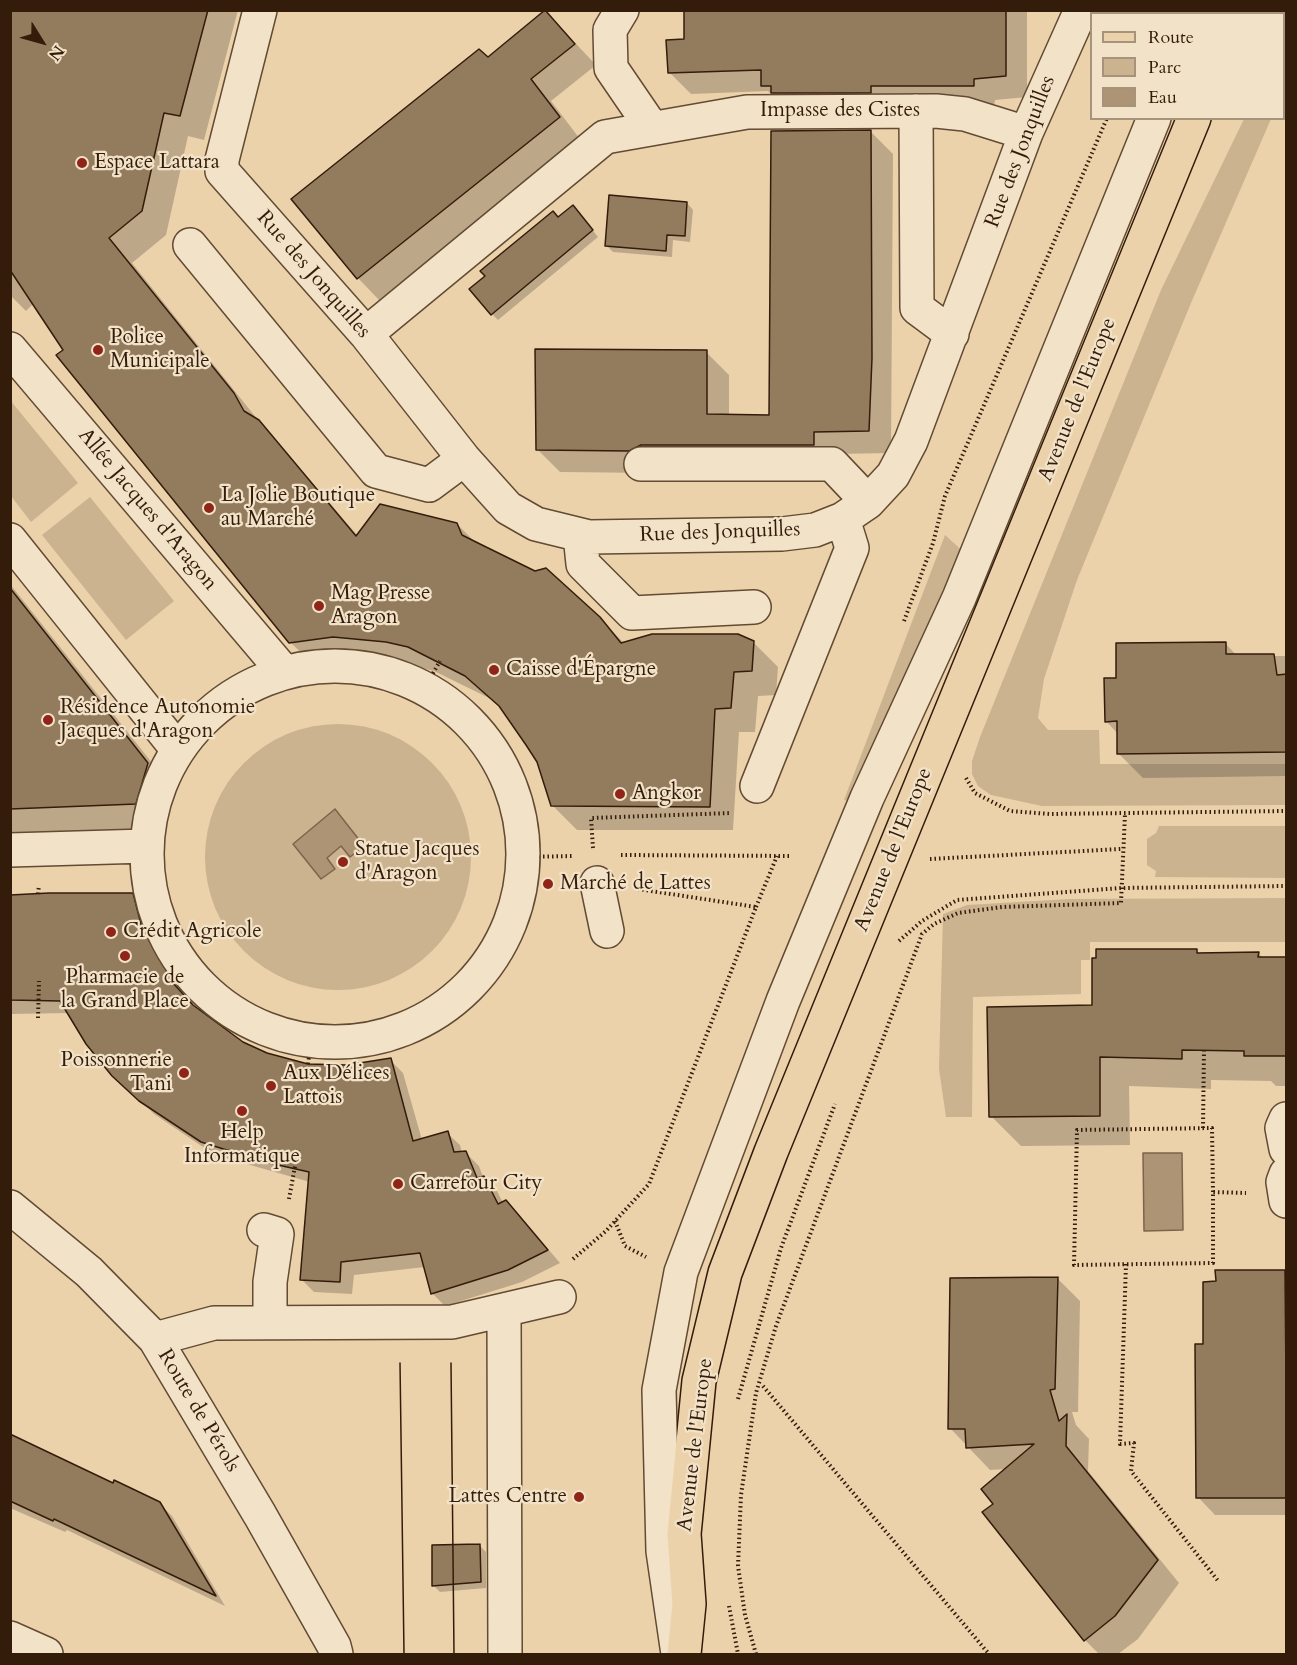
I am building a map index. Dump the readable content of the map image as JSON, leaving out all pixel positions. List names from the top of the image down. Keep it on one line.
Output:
{"streets":{"main road":["Avenue de l'Europe"],"street":["Impasse des Cistes","Rue des Jonquilles","Allée Jacques d'Aragon","Route de Pérols"]},"crossings":[["Impasse des Cistes","Rue des Jonquilles"]],"places":["Espace Lattara","Police Municipale","La Jolie Boutique au Marché","Mag Presse Aragon","Caisse d'Épargne","Résidence Autonomie Jacques d'Aragon","Angkor","Statue Jacques d'Aragon","Marché de Lattes","Crédit Agricole","Pharmacie de la Grand Place","Poissonnerie Tani","Aux Délices Lattois","Help Informatique","Carrefour City","Lattes Centre"],"legend":["Route","Parc","Eau"],"north":"bottom right"}
